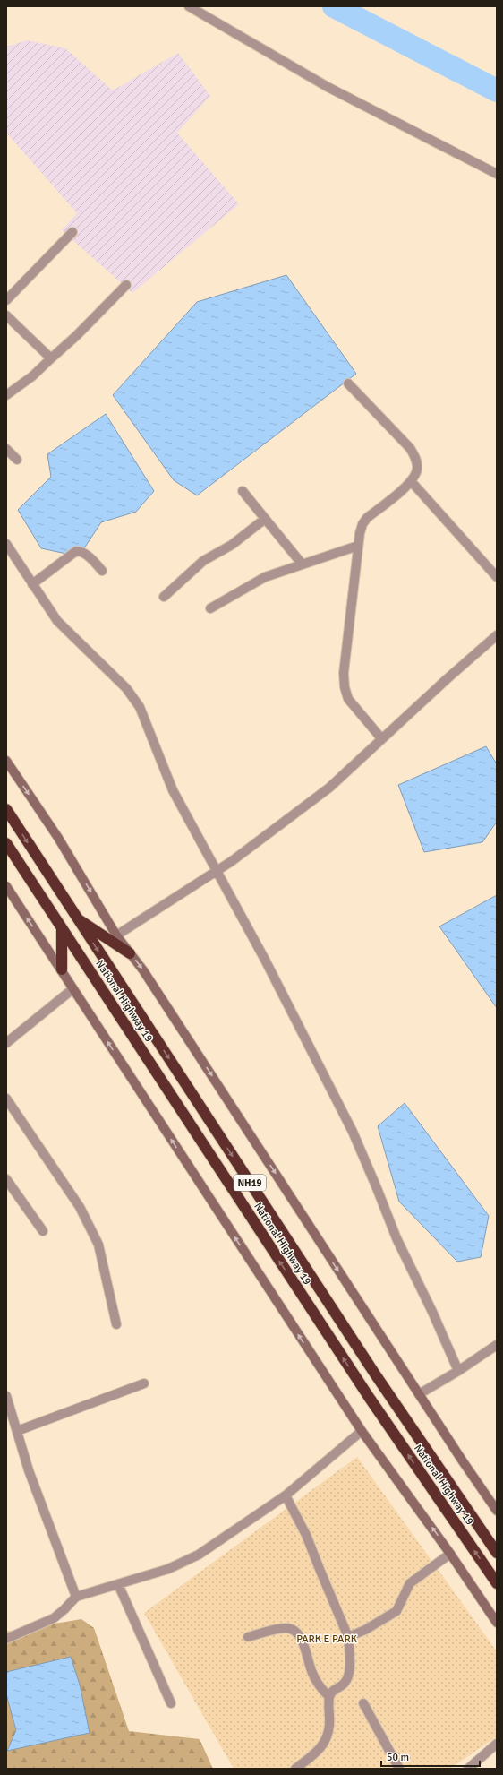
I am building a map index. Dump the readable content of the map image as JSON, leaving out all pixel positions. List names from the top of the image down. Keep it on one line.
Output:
{"streets":{"highway":["National Highway 19","NH19"]},"parks":["PARK E PARK"],"scale_bar":"50 m"}
